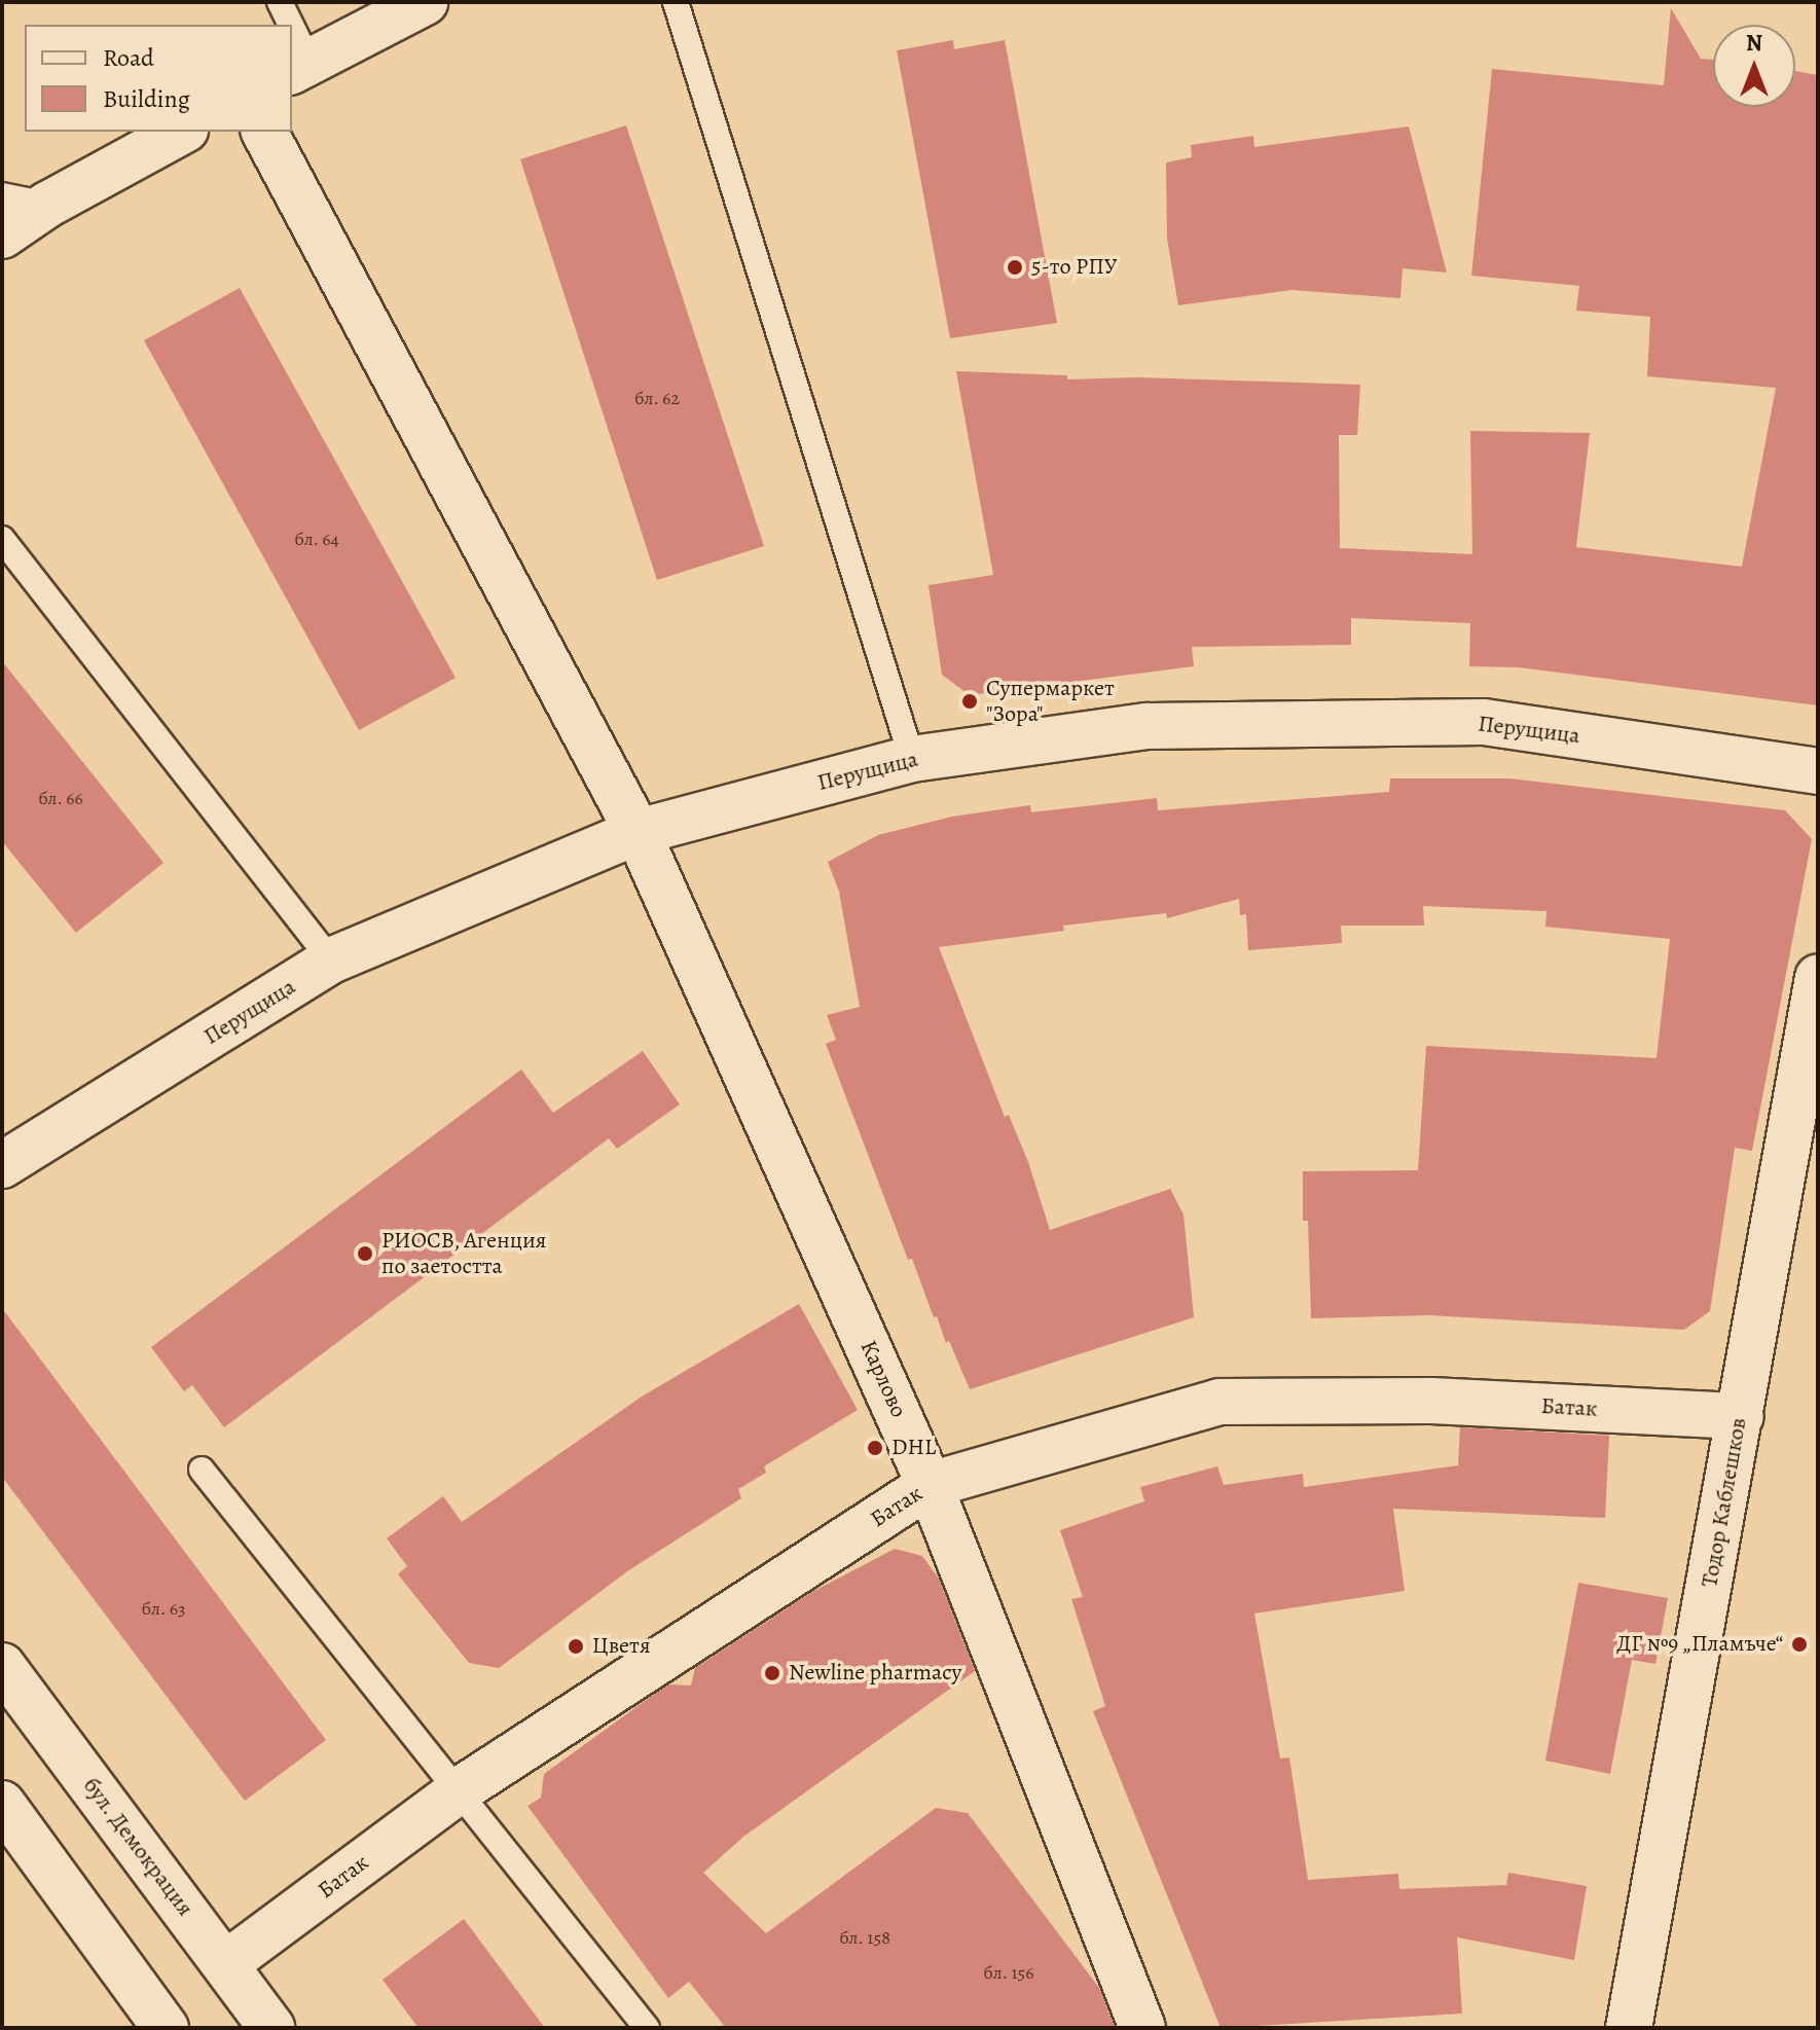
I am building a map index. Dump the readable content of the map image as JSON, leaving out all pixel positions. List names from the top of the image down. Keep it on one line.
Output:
{"streets":{"street":["Перущица","Карлово","Батак","Тодор Каблешков","бул. Демокрация"]},"crossings":[["Перущица","Карлово"],["Карлово","Батак"],["Батак","Тодор Каблешков"],["Батак","бул. Демокрация"]],"places":["5-то РПУ","Супермаркет \"Зора\"","РИОСВ, Агенция по заетостта","DHL","ДГ №9 „Пламъче“","Цветя","Newline pharmacy"],"house_numbers":["бл. 62","бл. 64","бл. 66","бл. 63","бл. 158","бл. 156"],"legend":["Road","Building"],"north":"top"}
